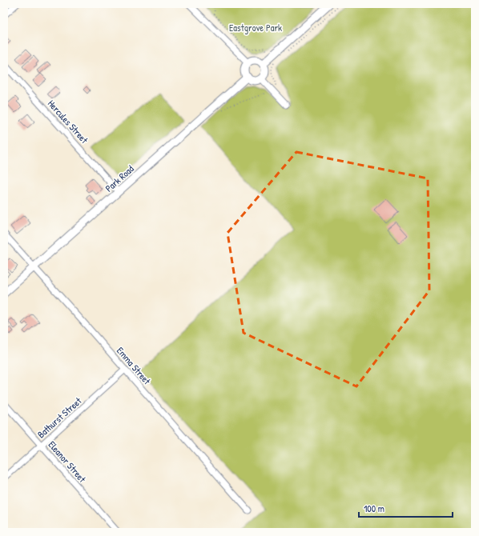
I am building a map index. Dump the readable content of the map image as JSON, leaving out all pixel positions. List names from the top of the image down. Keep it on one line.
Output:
{"streets":{"street":["Hercules Street","Park Road","Emma Street","Bathurst Street","Eleanor Street"]},"crossings":[["Hercules Street","Park Road"],["Park Road","Emma Street"],["Emma Street","Bathurst Street"],["Bathurst Street","Eleanor Street"]],"parks":["Eastgrove Park"],"scale_bar":"100 m"}
